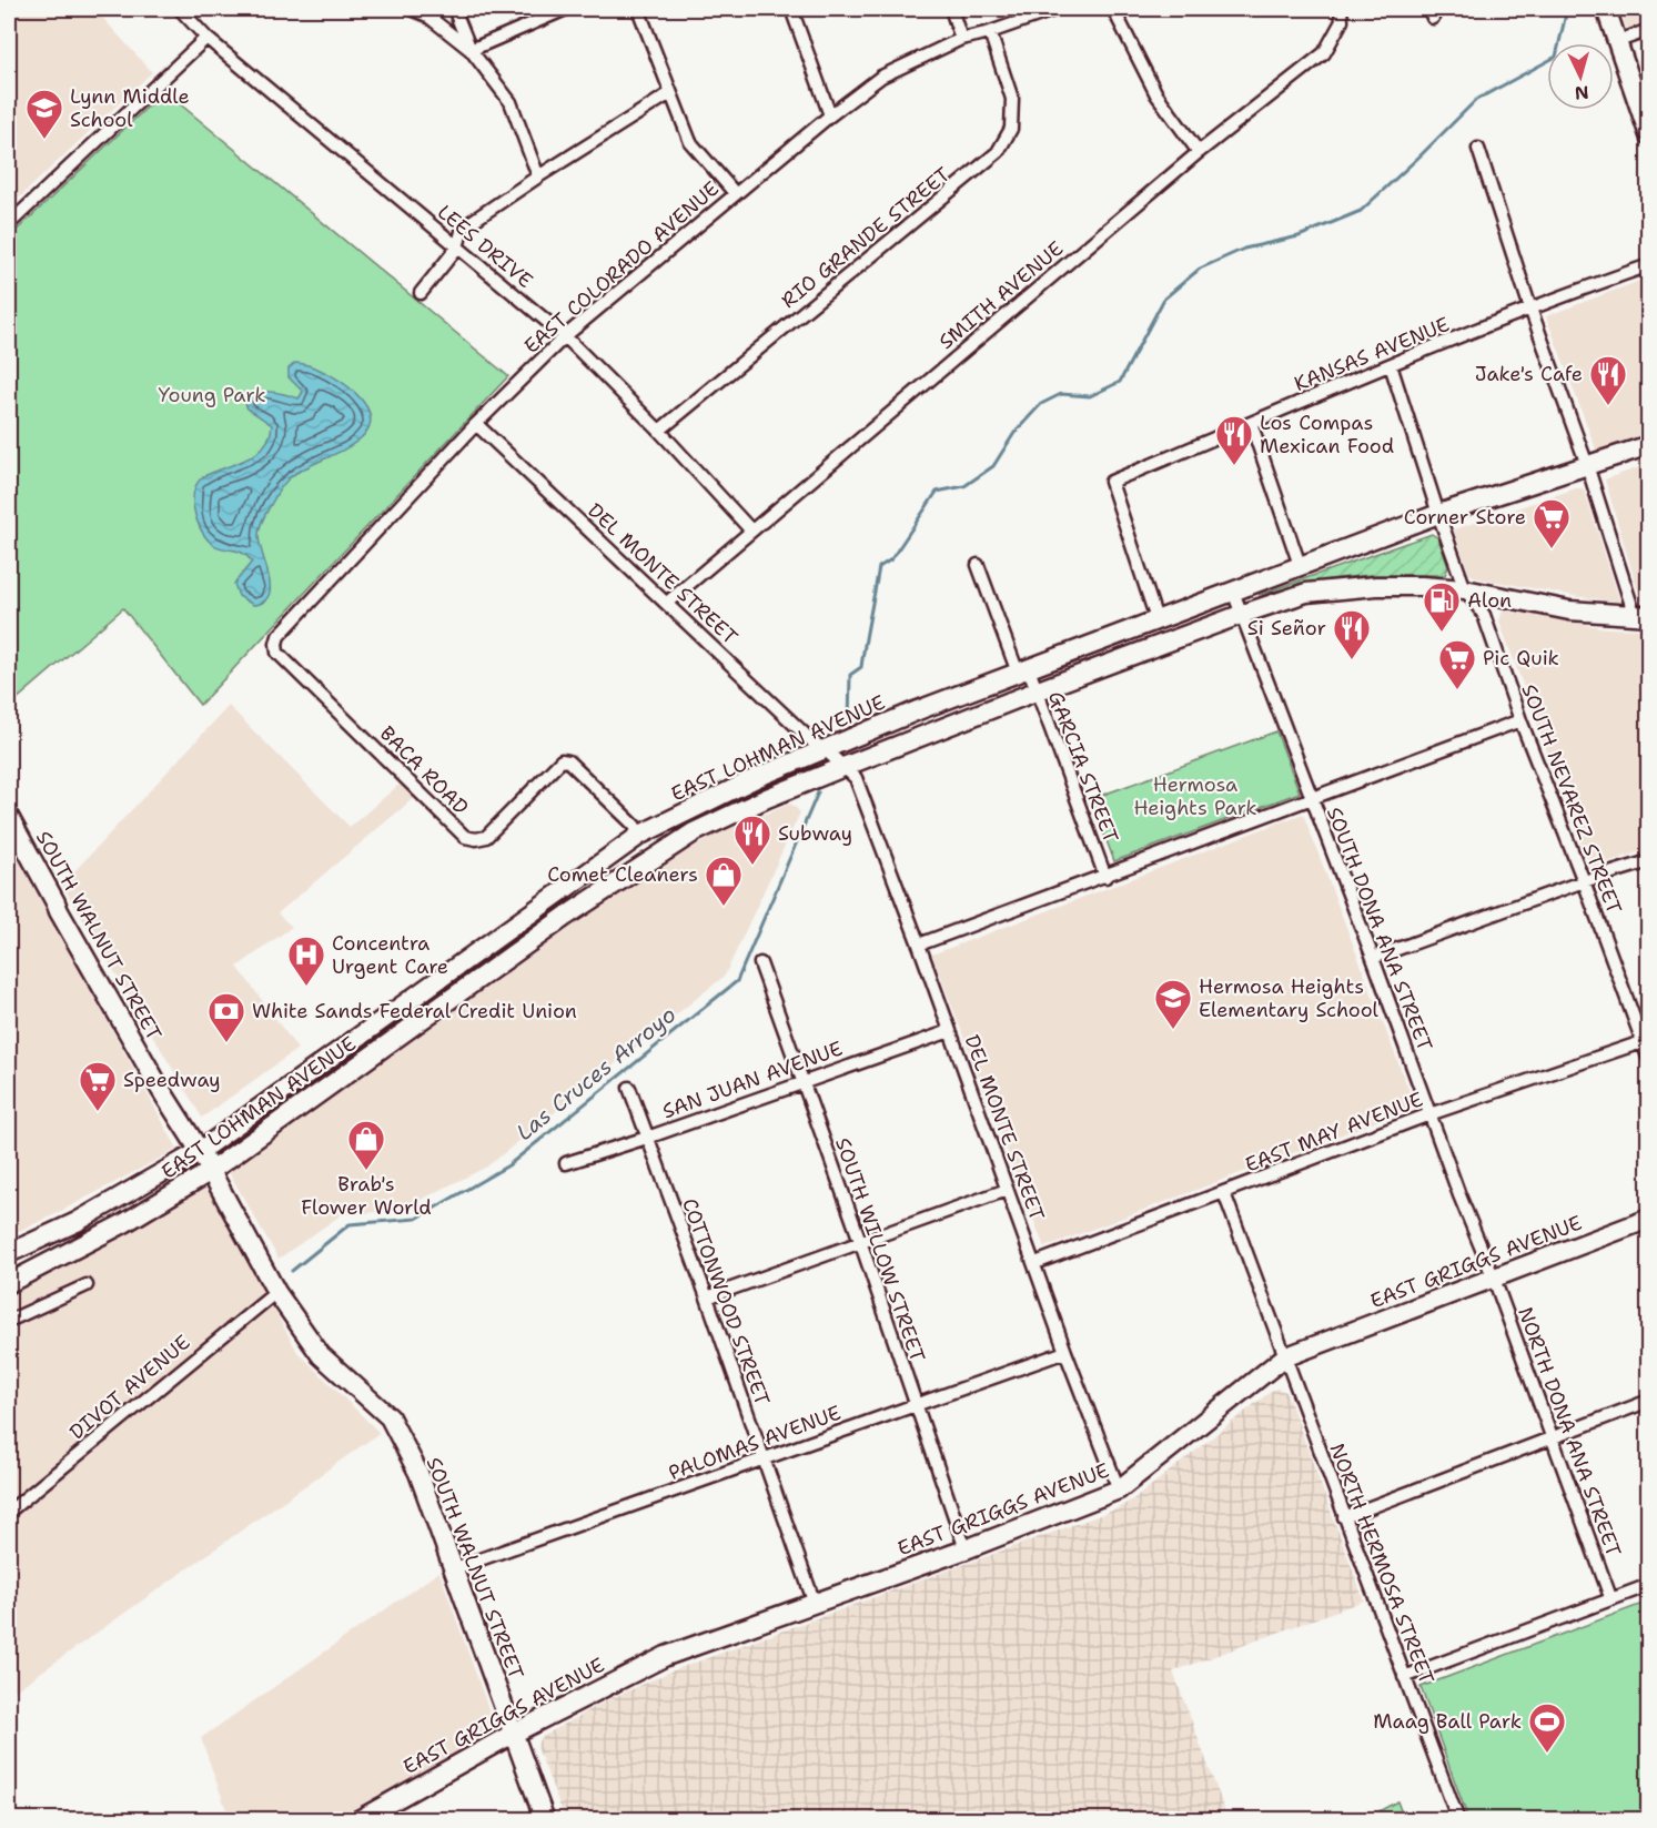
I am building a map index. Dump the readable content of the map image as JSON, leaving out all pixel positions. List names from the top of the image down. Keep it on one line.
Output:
{"streets":{"main road":["EAST LOHMAN AVENUE","SOUTH WALNUT STREET","EAST GRIGGS AVENUE"],"street":["RIO GRANDE STREET","LEES DRIVE","EAST COLORADO AVENUE","SMITH AVENUE","KANSAS AVENUE","DEL MONTE STREET","GARCIA STREET","BACA ROAD","SOUTH NEVAREZ STREET","SOUTH DONA ANA STREET","SAN JUAN AVENUE","EAST MAY AVENUE","SOUTH WILLOW STREET","COTTONWOOD STREET","DIVOT AVENUE","NORTH DONA ANA STREET","PALOMAS AVENUE","NORTH HERMOSA STREET"]},"crossings":[["RIO GRANDE STREET","LEES DRIVE"],["RIO GRANDE STREET","EAST COLORADO AVENUE"],["LEES DRIVE","EAST COLORADO AVENUE"],["LEES DRIVE","SMITH AVENUE"],["EAST COLORADO AVENUE","DEL MONTE STREET"],["EAST COLORADO AVENUE","BACA ROAD"],["SMITH AVENUE","DEL MONTE STREET"],["KANSAS AVENUE","EAST LOHMAN AVENUE"],["KANSAS AVENUE","SOUTH NEVAREZ STREET"],["DEL MONTE STREET","EAST LOHMAN AVENUE"],["DEL MONTE STREET","SAN JUAN AVENUE"],["DEL MONTE STREET","EAST MAY AVENUE"],["DEL MONTE STREET","EAST GRIGGS AVENUE"],["DEL MONTE STREET","PALOMAS AVENUE"],["EAST LOHMAN AVENUE","GARCIA STREET"],["EAST LOHMAN AVENUE","BACA ROAD"],["EAST LOHMAN AVENUE","SOUTH NEVAREZ STREET"],["EAST LOHMAN AVENUE","SOUTH DONA ANA STREET"],["EAST LOHMAN AVENUE","SOUTH WALNUT STREET"],["SOUTH NEVAREZ STREET","EAST MAY AVENUE"],["SOUTH DONA ANA STREET","EAST MAY AVENUE"],["SOUTH DONA ANA STREET","EAST GRIGGS AVENUE"],["SOUTH DONA ANA STREET","NORTH DONA ANA STREET"],["SOUTH WALNUT STREET","EAST GRIGGS AVENUE"],["SOUTH WALNUT STREET","DIVOT AVENUE"],["SOUTH WALNUT STREET","PALOMAS AVENUE"],["SAN JUAN AVENUE","SOUTH WILLOW STREET"],["SAN JUAN AVENUE","COTTONWOOD STREET"],["EAST MAY AVENUE","NORTH HERMOSA STREET"],["SOUTH WILLOW STREET","EAST GRIGGS AVENUE"],["SOUTH WILLOW STREET","PALOMAS AVENUE"],["EAST GRIGGS AVENUE","COTTONWOOD STREET"],["EAST GRIGGS AVENUE","NORTH DONA ANA STREET"],["EAST GRIGGS AVENUE","NORTH HERMOSA STREET"],["COTTONWOOD STREET","PALOMAS AVENUE"]],"water":["Las Cruces Arroyo"],"parks":["Young Park","Hermosa Heights Park"],"places":{"school or university":["Lynn Middle School","Hermosa Heights Elementary School"],"restaurant":["Jake's Cafe","Los Compas Mexican Food","Si Señor","Subway"],"supermarket":["Corner Store","Pic Quik","Speedway"],"fuel station":["Alon"],"shop":["Comet Cleaners","Brab's Flower World"],"hospital":["Concentra Urgent Care"],"bank":["White Sands Federal Credit Union"],"sports":["Maag Ball Park"]},"north":"bottom"}
